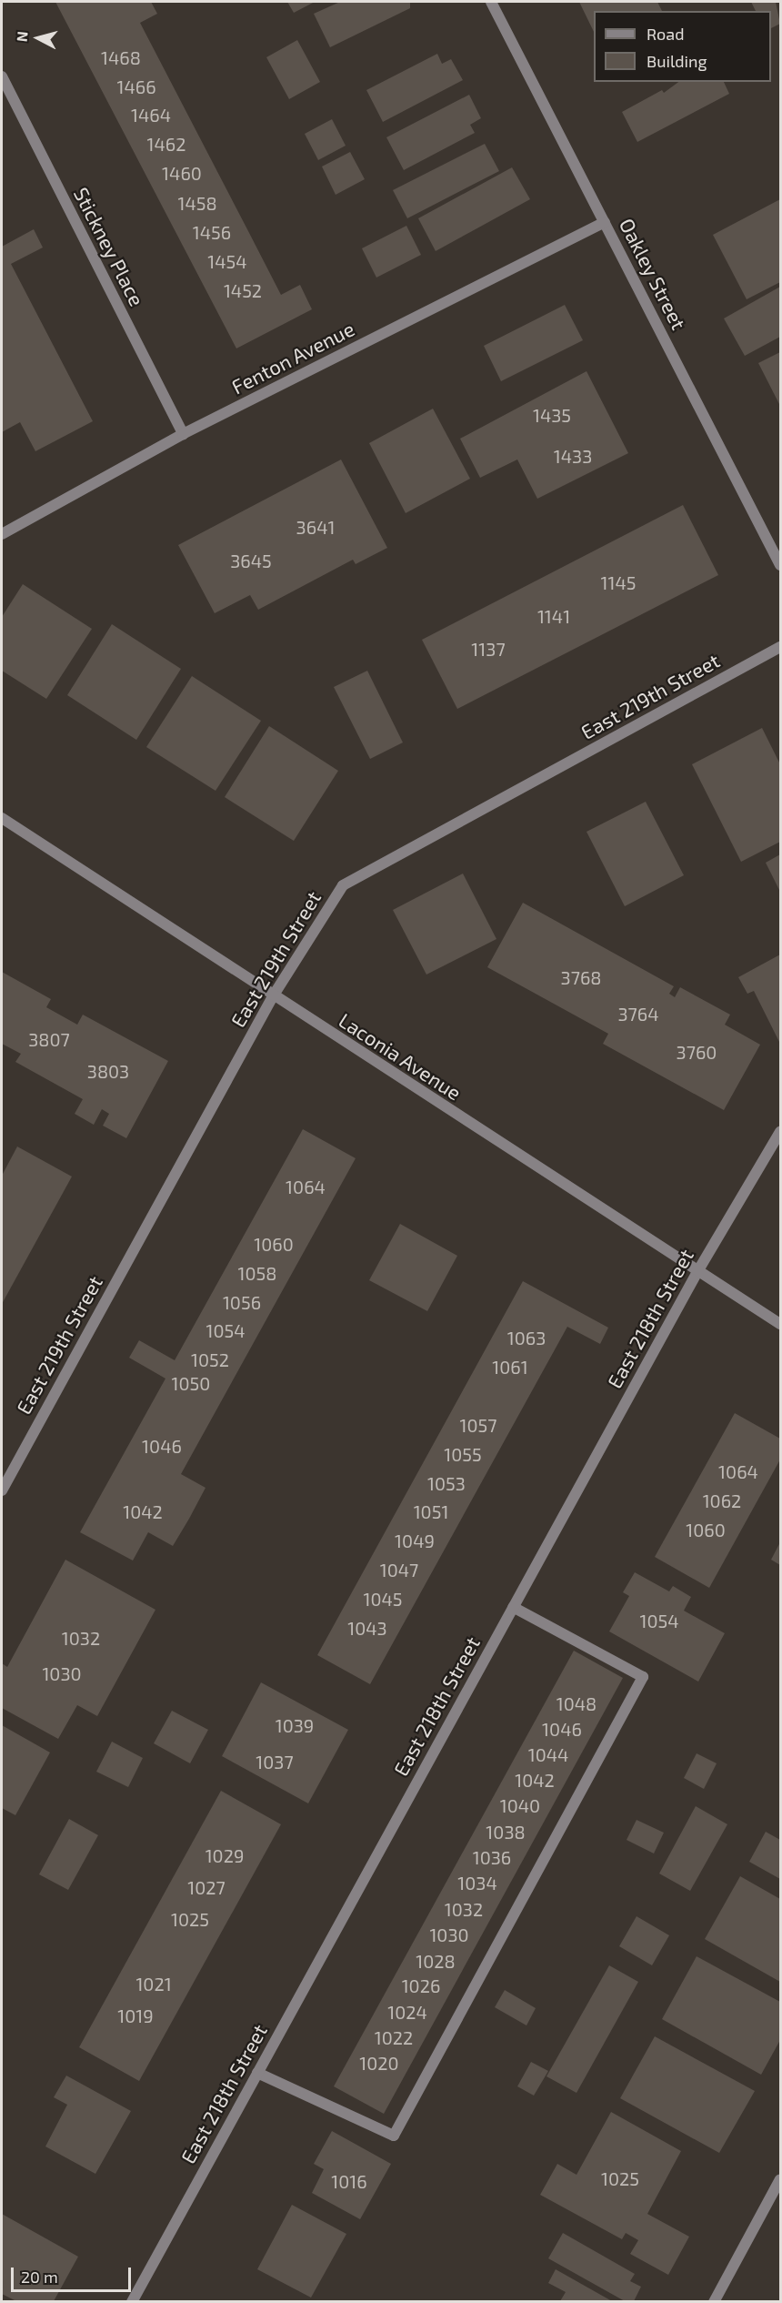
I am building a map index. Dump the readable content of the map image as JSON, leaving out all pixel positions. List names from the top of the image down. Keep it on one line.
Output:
{"streets":{"street":["Stickney Place","Oakley Street","Fenton Avenue","East 219th Street","Laconia Avenue","East 218th Street"]},"crossings":[["Stickney Place","Fenton Avenue"],["Oakley Street","Fenton Avenue"],["East 219th Street","Laconia Avenue"],["Laconia Avenue","East 218th Street"]],"house_numbers":["1468","1466","1464","1462","1460","1458","1456","1454","1452","1435","1433","3641","3645","1145","1141","1137","3768","3764","3807","3760","3803","1064","1060","1058","1056","1054","1063","1052","1061","1050","1057","1046","1055","1064","1053","1062","1042","1051","1060","1049","1047","1045","1054","1043","1032","1030","1048","1039","1046","1044","1037","1042","1040","1038","1029","1036","1034","1027","1032","1025","1030","1028","1021","1026","1024","1019","1022","1020","1025","1016"],"legend":["Road","Building"],"scale_bar":"20 m","north":"left"}
